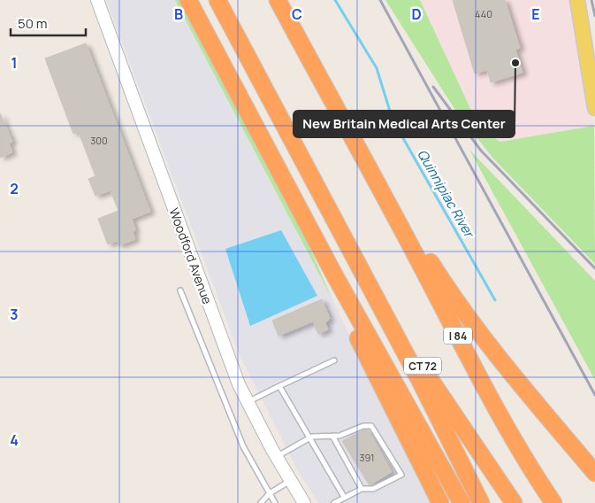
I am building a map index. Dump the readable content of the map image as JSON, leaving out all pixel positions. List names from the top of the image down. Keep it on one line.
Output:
{"streets":{"highway":["I 84","CT 72"],"street":["Woodford Avenue"]},"water":["Quinnipiac River"],"places":["New Britain Medical Arts Center"],"house_numbers":["440","300","391"],"scale_bar":"50 m","grid":{"columns":["B","C","D","E"],"rows":["1","2","3","4"]}}
